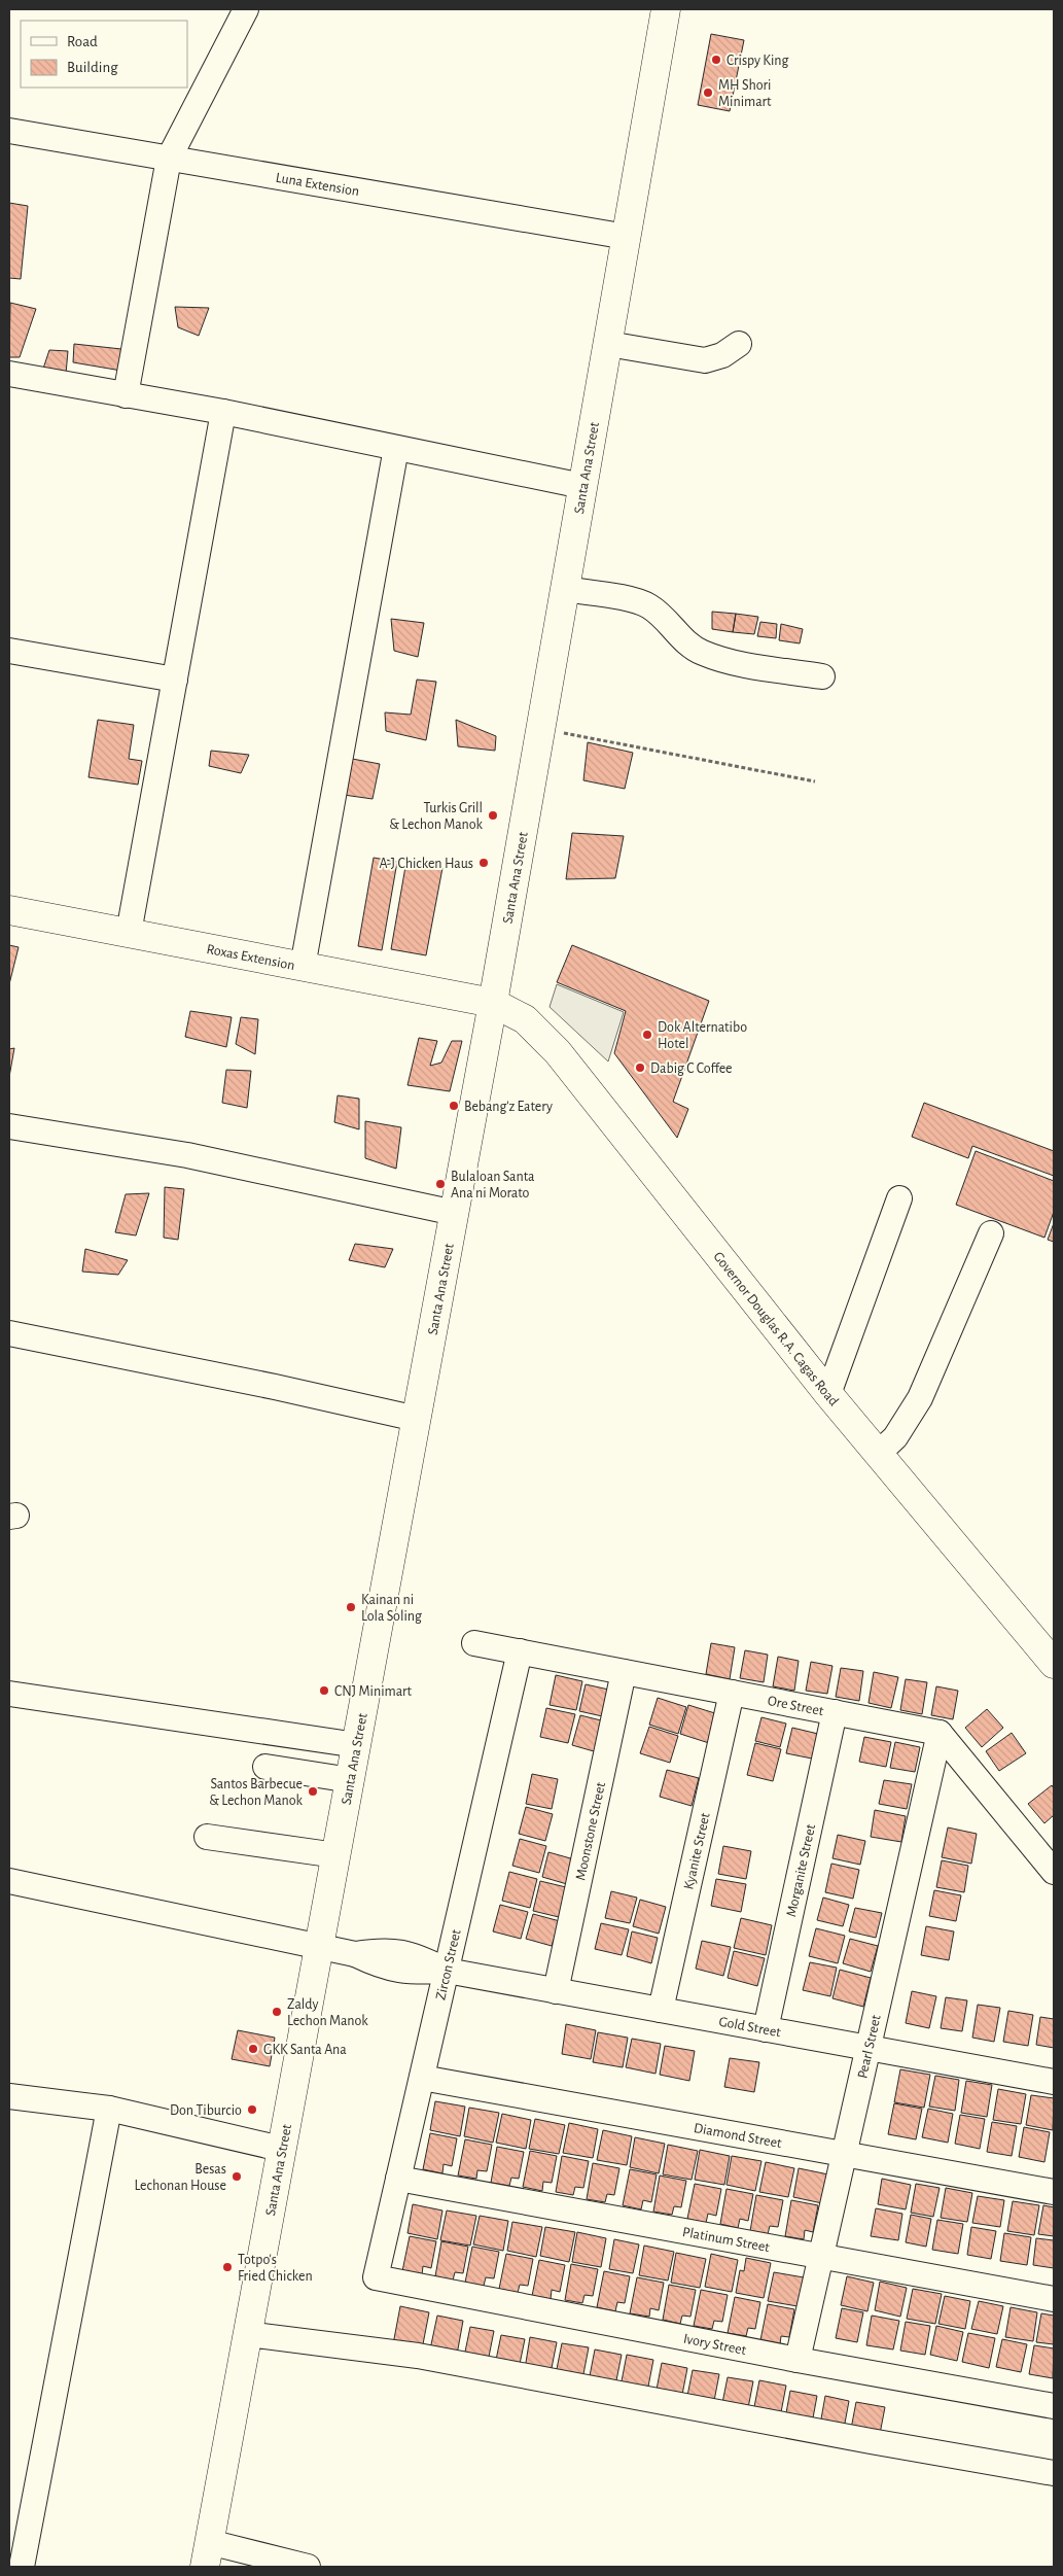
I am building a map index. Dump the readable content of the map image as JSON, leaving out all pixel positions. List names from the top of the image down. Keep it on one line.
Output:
{"streets":{"main road":["Santa Ana Street","Roxas Extension","Governor Douglas R.A. Cagas Road"],"street":["Luna Extension","Ore Street","Moonstone Street","Kyanite Street","Morganite Street","Zircon Street","Gold Street","Pearl Street","Diamond Street","Platinum Street","Ivory Street"]},"crossings":[["Luna Extension","Santa Ana Street"],["Santa Ana Street","Roxas Extension"],["Santa Ana Street","Governor Douglas R.A. Cagas Road"],["Santa Ana Street","Gold Street"],["Roxas Extension","Governor Douglas R.A. Cagas Road"],["Ore Street","Moonstone Street"],["Ore Street","Kyanite Street"],["Ore Street","Morganite Street"],["Ore Street","Zircon Street"],["Ore Street","Pearl Street"],["Moonstone Street","Gold Street"],["Kyanite Street","Gold Street"],["Morganite Street","Gold Street"],["Zircon Street","Gold Street"],["Zircon Street","Diamond Street"],["Zircon Street","Platinum Street"],["Zircon Street","Ivory Street"],["Gold Street","Pearl Street"],["Pearl Street","Diamond Street"],["Pearl Street","Platinum Street"],["Pearl Street","Ivory Street"]],"places":["Crispy King","MH Shori Minimart","Turkis Grill & Lechon Manok","A-J Chicken Haus","Dok Alternatibo Hotel","Dabig C Coffee","Bebang'z Eatery","Bulaloan Santa Ana ni Morato","Kainan ni Lola Soling","CNJ Minimart","Santos Barbecue & Lechon Manok","Zaldy Lechon Manok","GKK Santa Ana","Don Tiburcio","Besas Lechonan House","Totpo's Fried Chicken"],"legend":["Road","Building"]}
